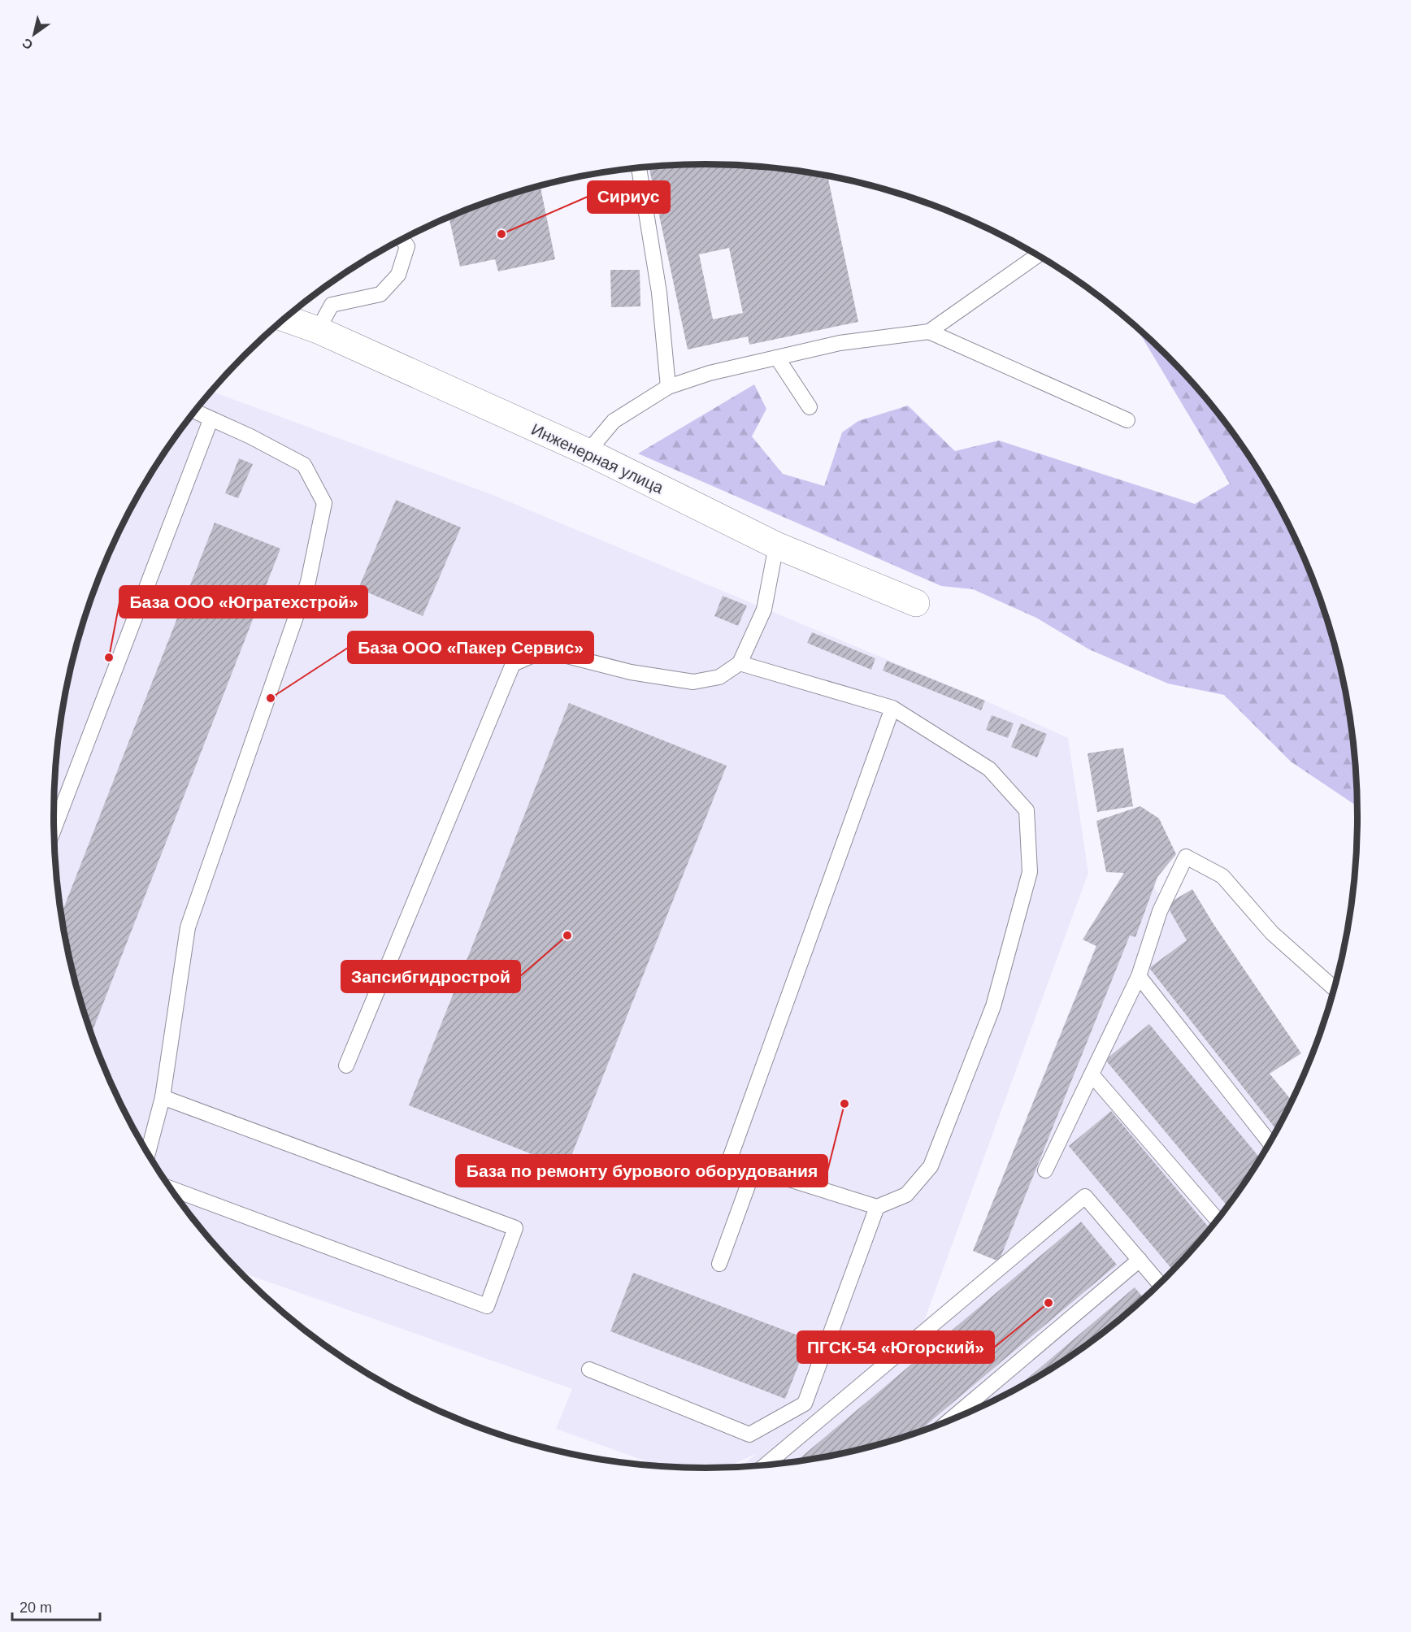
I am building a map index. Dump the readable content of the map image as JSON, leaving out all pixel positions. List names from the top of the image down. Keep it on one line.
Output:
{"streets":{"street":["Инженерная улица"]},"places":["Сириус","База ООО «Югратехстрой»","База ООО «Пакер Сервис»","Запсибгидрострой","База по ремонту бурового оборудования","ПГСК-54 «Югорский»"],"scale_bar":"20 m","north":"bottom left"}
